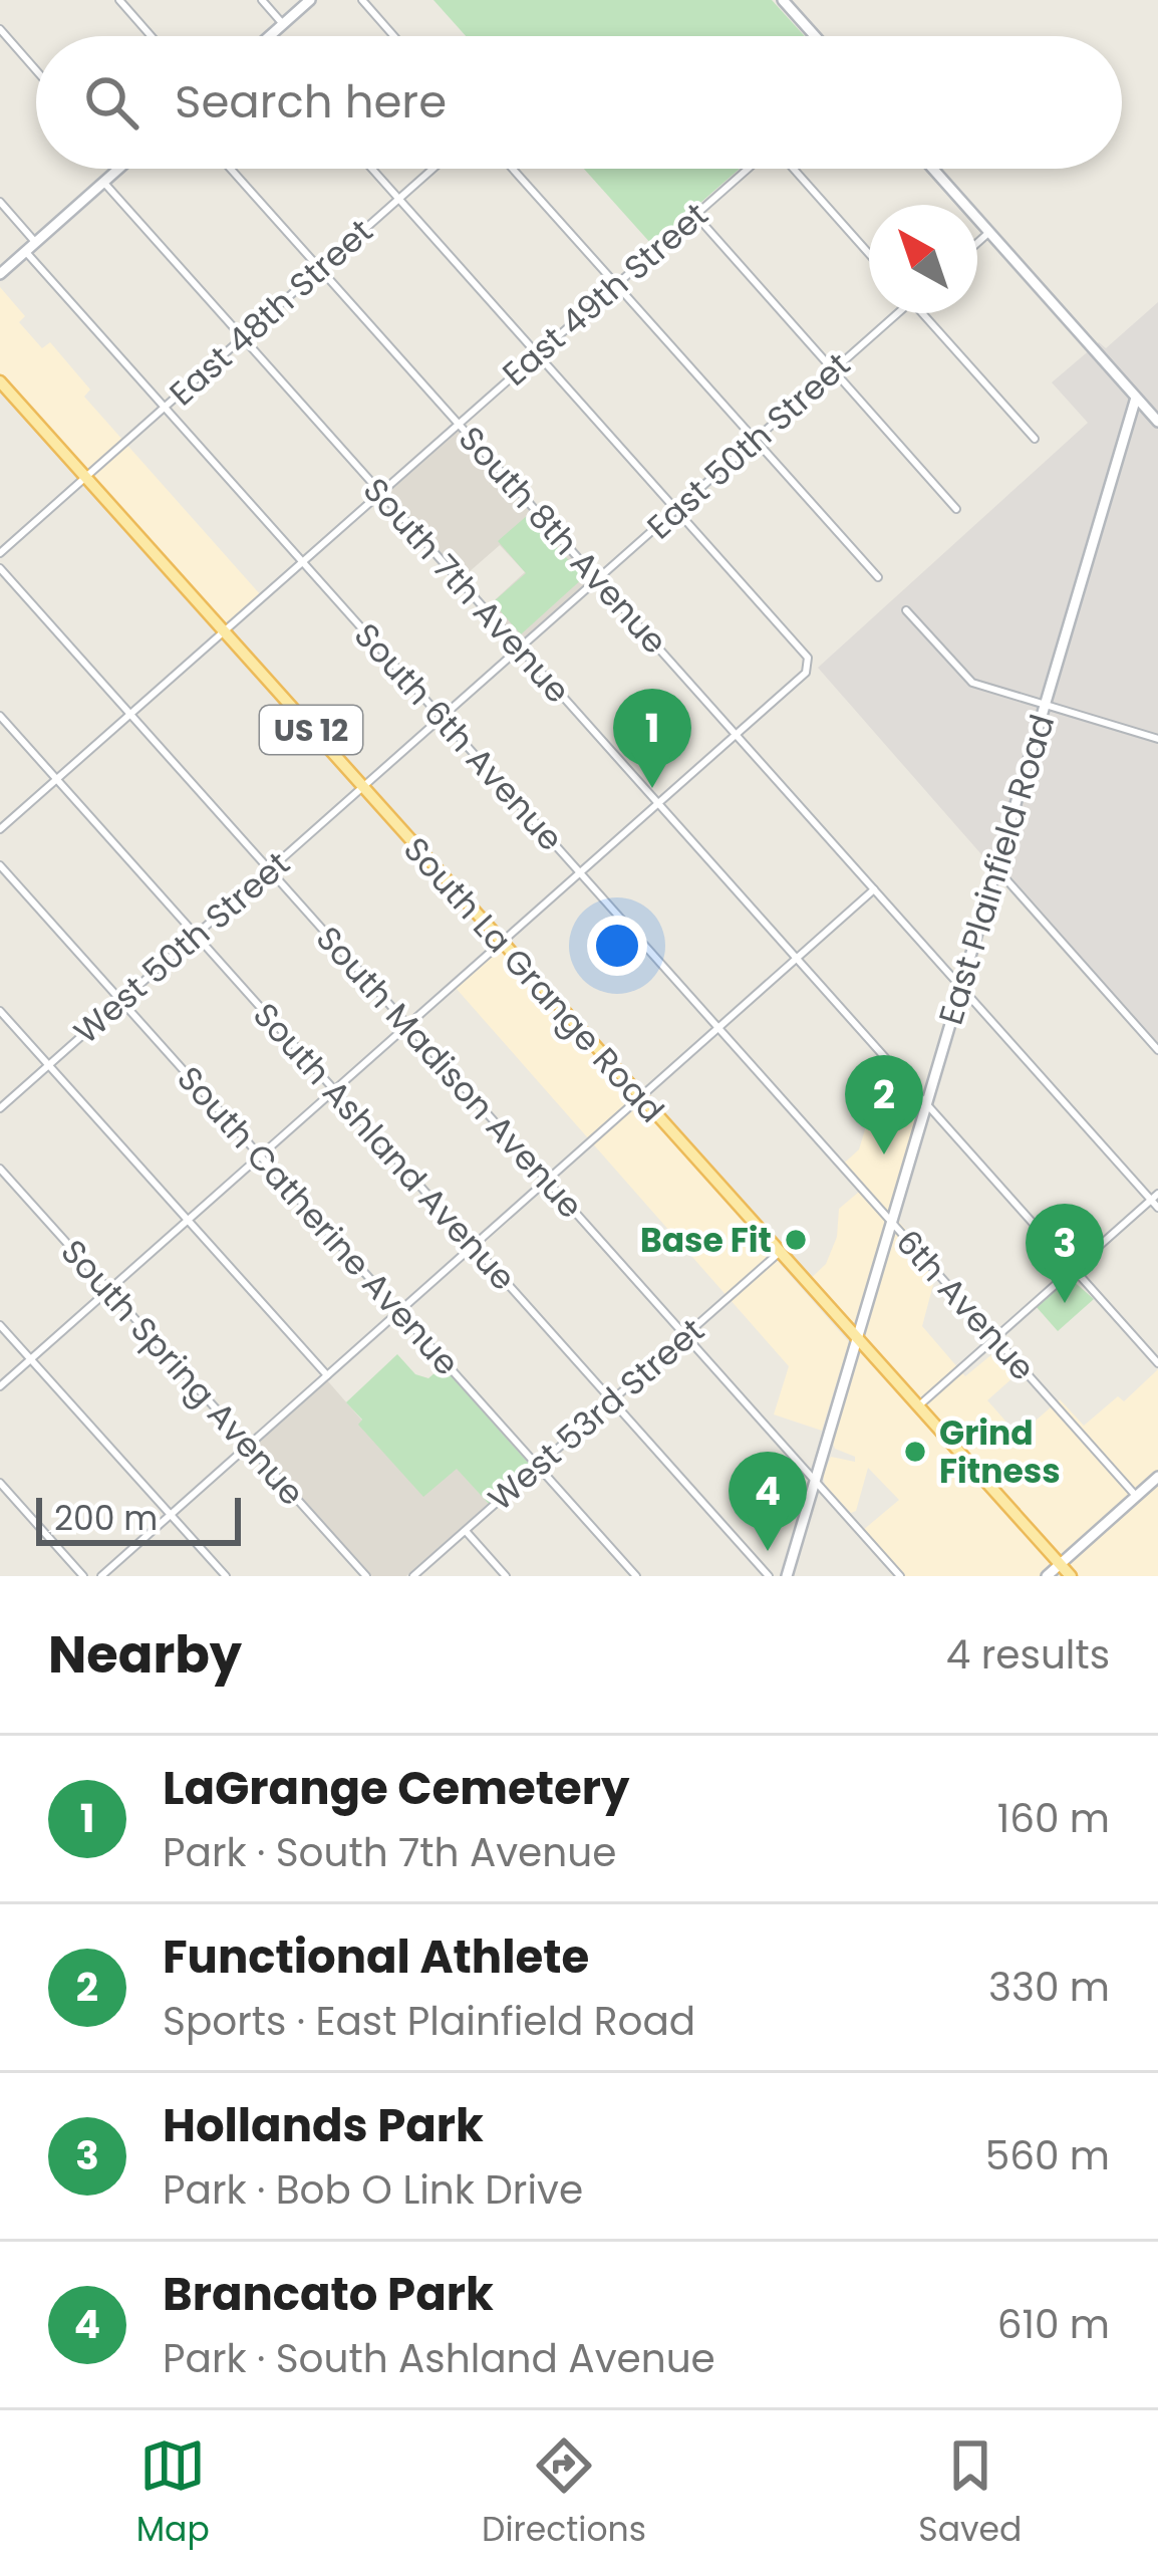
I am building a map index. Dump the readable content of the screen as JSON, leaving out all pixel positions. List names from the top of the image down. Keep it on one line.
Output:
{"streets":{"main road":["US 12","East Plainfield Road","South La Grange Road"],"street":["East 49th Street","East 48th Street","East 50th Street","South 8th Avenue","South 7th Avenue","South 6th Avenue","West 50th Street","South Madison Avenue","South Ashland Avenue","South Catherine Avenue","6th Avenue","South Spring Avenue","West 53rd Street"]},"crossings":[["East 49th Street","South 8th Avenue"],["East 49th Street","South 7th Avenue"],["East 49th Street","South 6th Avenue"],["East 49th Street","South La Grange Road"],["East 49th Street","South Madison Avenue"],["East 49th Street","South Ashland Avenue"],["East 48th Street","South 8th Avenue"],["East 48th Street","South 7th Avenue"],["East 48th Street","South 6th Avenue"],["East 48th Street","South La Grange Road"],["East 50th Street","South 8th Avenue"],["East 50th Street","South 7th Avenue"],["East 50th Street","South 6th Avenue"],["East 50th Street","West 50th Street"],["East 50th Street","South La Grange Road"],["South 8th Avenue","East Plainfield Road"],["South 7th Avenue","East Plainfield Road"],["South 6th Avenue","East Plainfield Road"],["South 6th Avenue","6th Avenue"],["East Plainfield Road","South La Grange Road"],["East Plainfield Road","South Madison Avenue"],["East Plainfield Road","6th Avenue"],["West 50th Street","South La Grange Road"],["West 50th Street","South Madison Avenue"],["West 50th Street","South Ashland Avenue"],["West 50th Street","South Catherine Avenue"],["South La Grange Road","West 53rd Street"],["South Madison Avenue","West 53rd Street"],["South Ashland Avenue","West 53rd Street"],["South Catherine Avenue","West 53rd Street"]],"places":["Base Fit","Grind Fitness"],"scale_bar":"200 m","north":"top left","page":{"search":"Search here","pins":["1","2","3","4"],"scale":"200 m","heading":["Nearby","4 results"],"list":[{"mark":"1","name":"LaGrange Cemetery","note":"Park · South 7th Avenue","value":"160 m"},{"mark":"2","name":"Functional Athlete","note":"Sports · East Plainfield Road","value":"330 m"},{"mark":"3","name":"Hollands Park","note":"Park · Bob O Link Drive","value":"560 m"},{"mark":"4","name":"Brancato Park","note":"Park · South Ashland Avenue","value":"610 m"}],"nav":["Map","Directions","Saved"]}}
